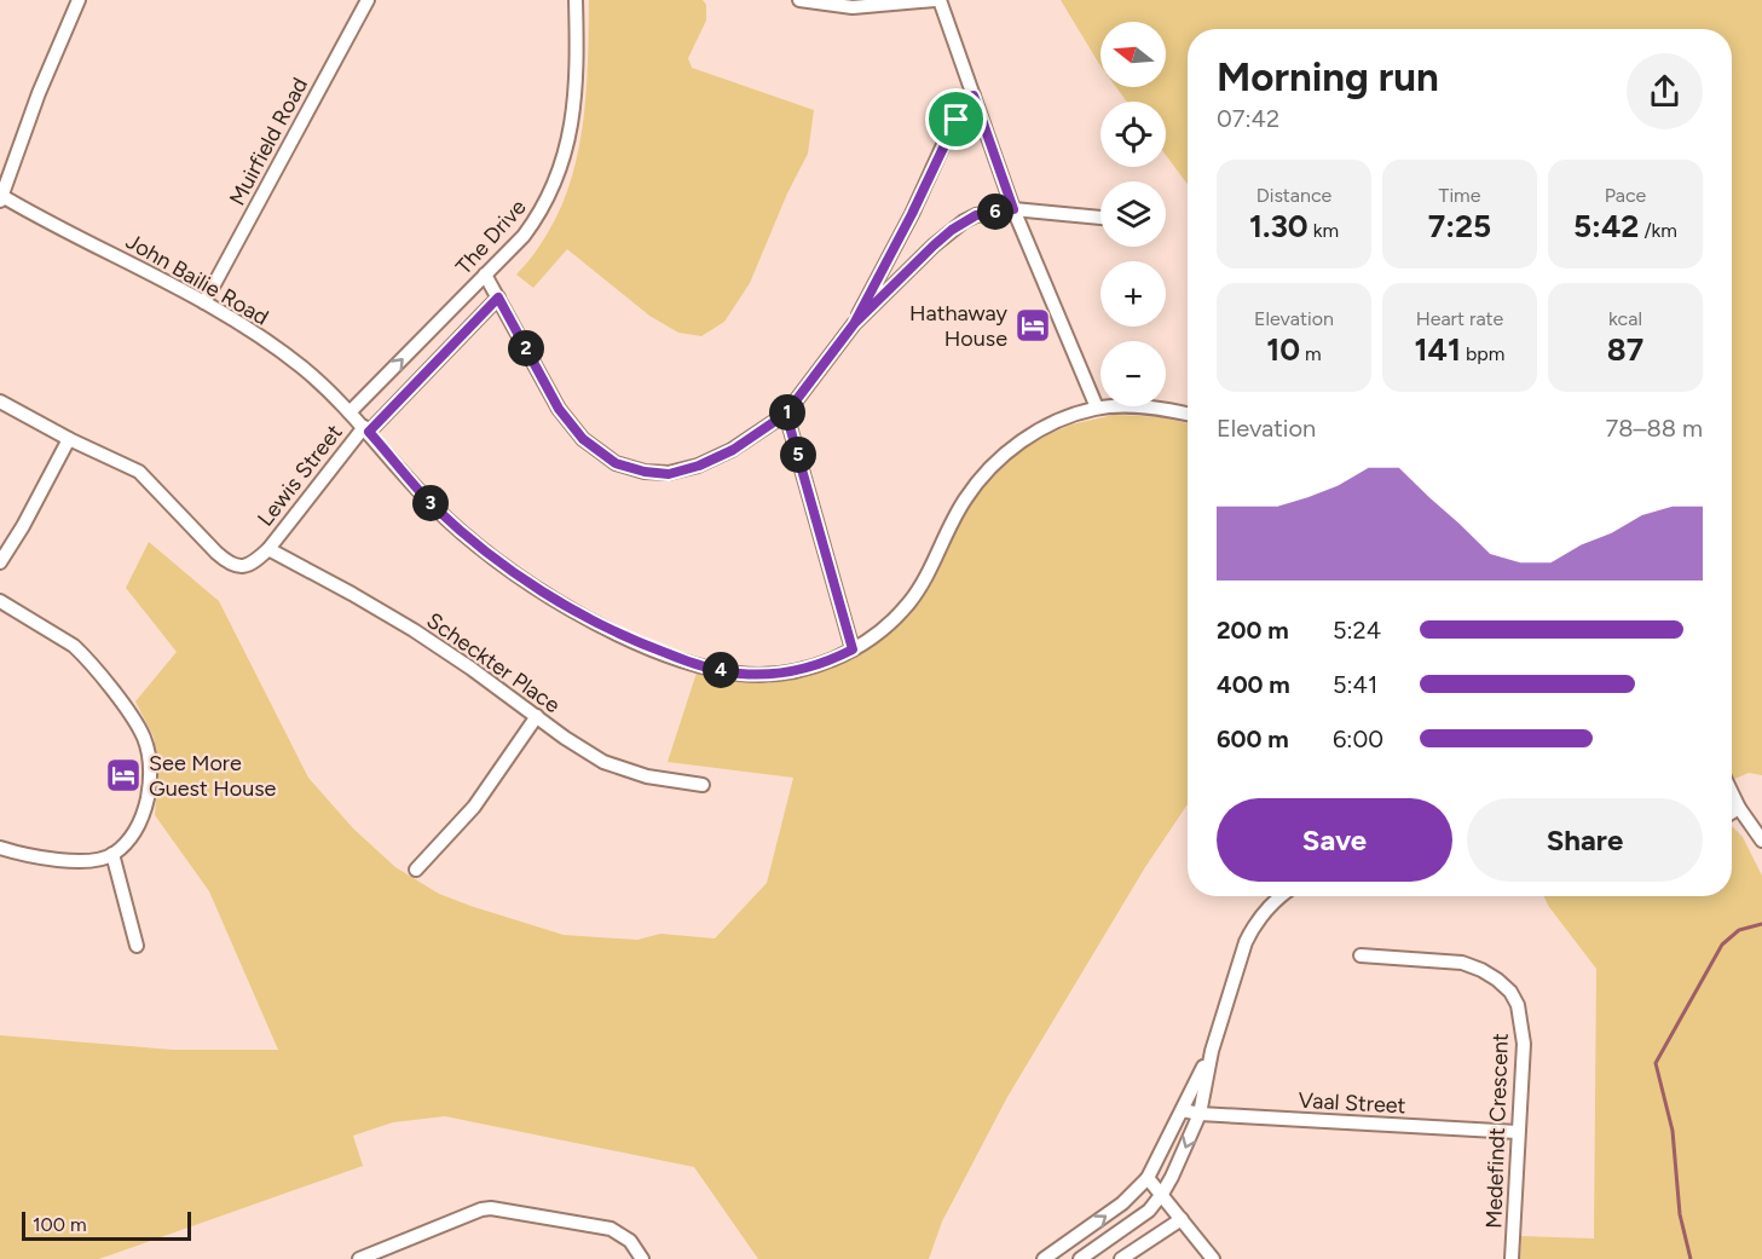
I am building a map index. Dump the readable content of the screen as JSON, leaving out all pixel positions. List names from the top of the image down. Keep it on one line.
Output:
{"streets":{"street":["Muirfield Road","The Drive","John Bailie Road","Lewis Street","Scheckter Place","Vaal Street","Medefindt Crescent"]},"crossings":[["Muirfield Road","John Bailie Road"],["The Drive","John Bailie Road"],["The Drive","Lewis Street"],["John Bailie Road","Lewis Street"],["Lewis Street","Scheckter Place"],["Vaal Street","Medefindt Crescent"]],"places":{"hotel":["Hathaway House","See More Guest House"]},"scale_bar":"100 m","north":"left","page":{"map_buttons":["+","−"],"heading":["Morning run","07:42"],"stats":[["Distance","1.30 km"],["Time","7:25"],["Pace","5:42 /km"],["Elevation","10 m"],["Heart rate","141 bpm"],["kcal","87"]],"pins":["6","2","1","5","3","4"],"chart":["Elevation","78–88 m"],"list":[{"name":"200 m","note":"5:24"},{"name":"400 m","note":"5:41"},{"name":"600 m","note":"6:00"}],"buttons":["Save","Share"],"scale":"100 m"}}
